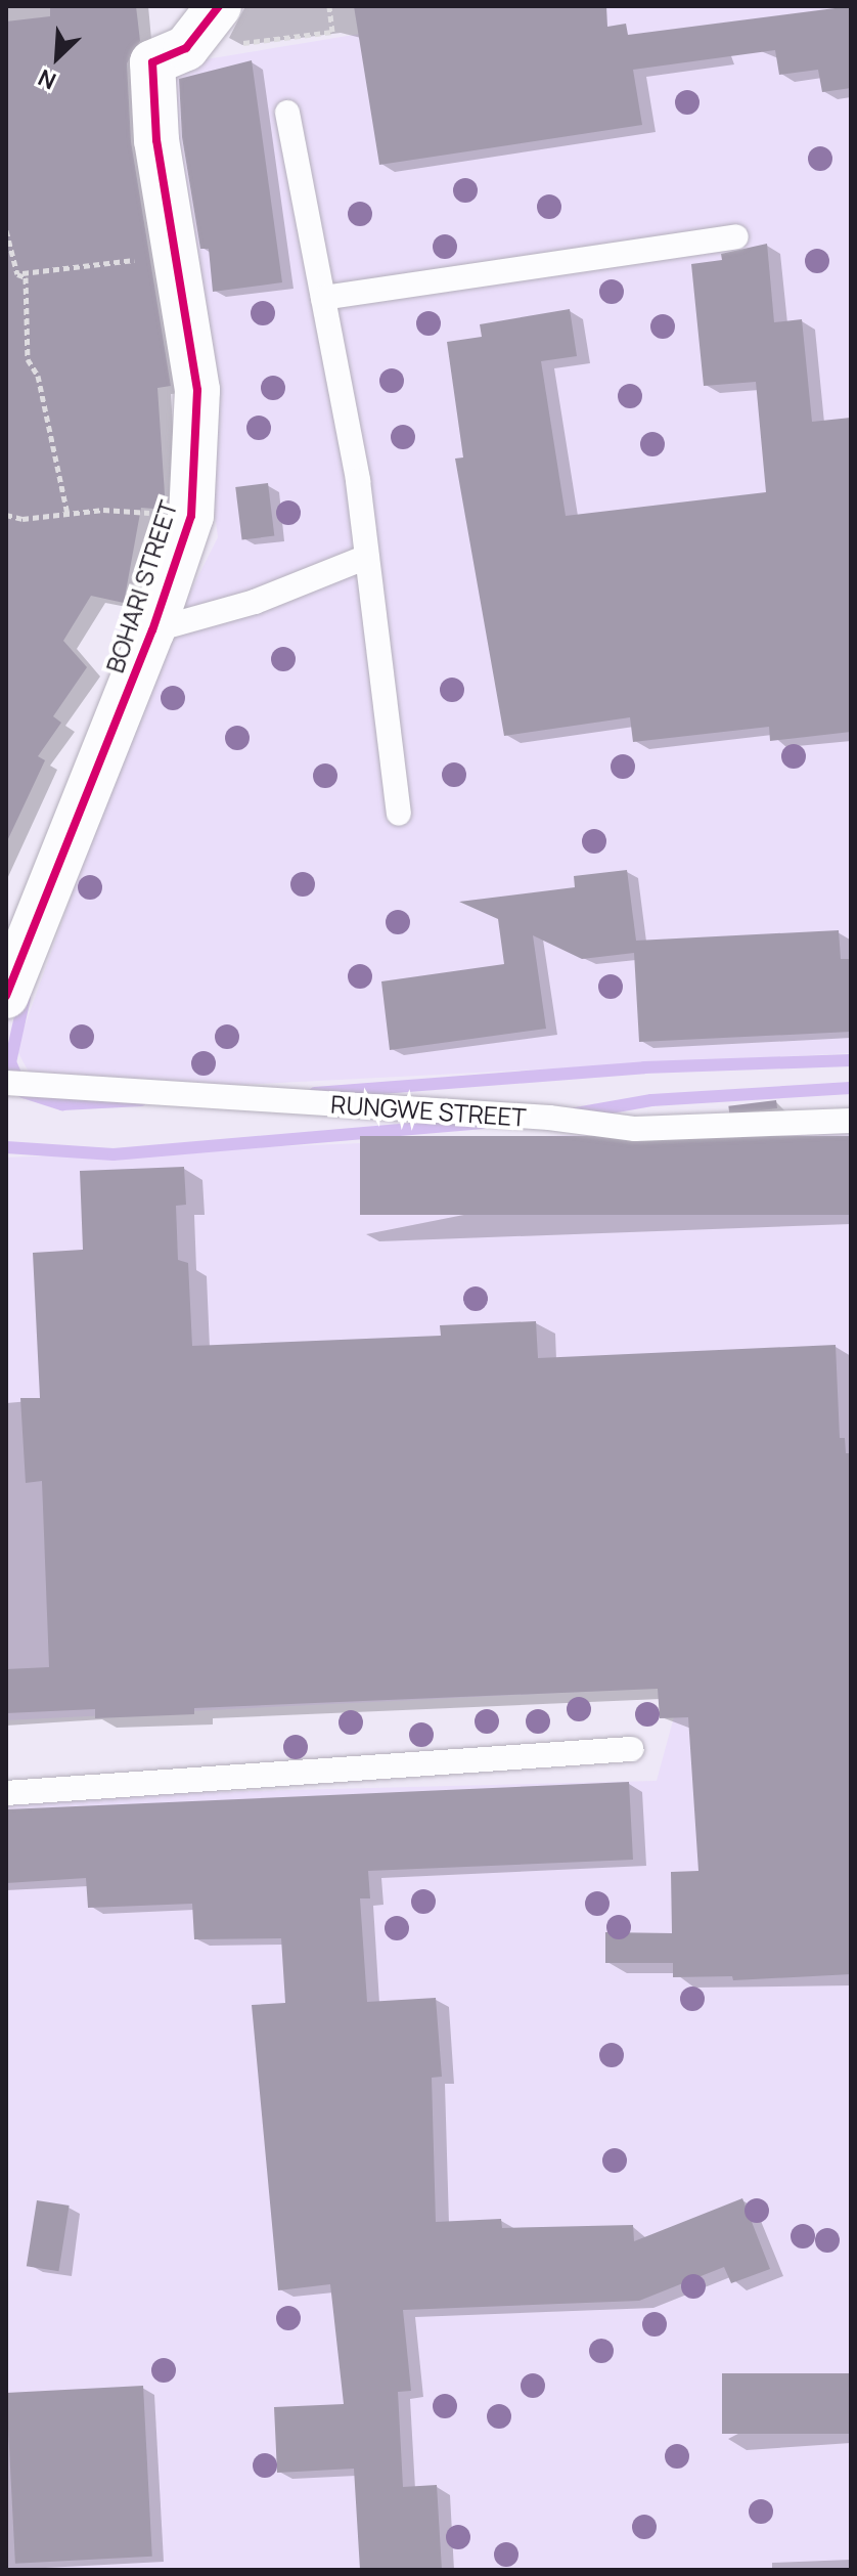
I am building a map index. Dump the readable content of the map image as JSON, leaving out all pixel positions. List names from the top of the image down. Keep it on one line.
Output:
{"streets":{"street":["BOHARI STREET"],"lane":["RUNGWE STREET"]},"north":"bottom left"}
